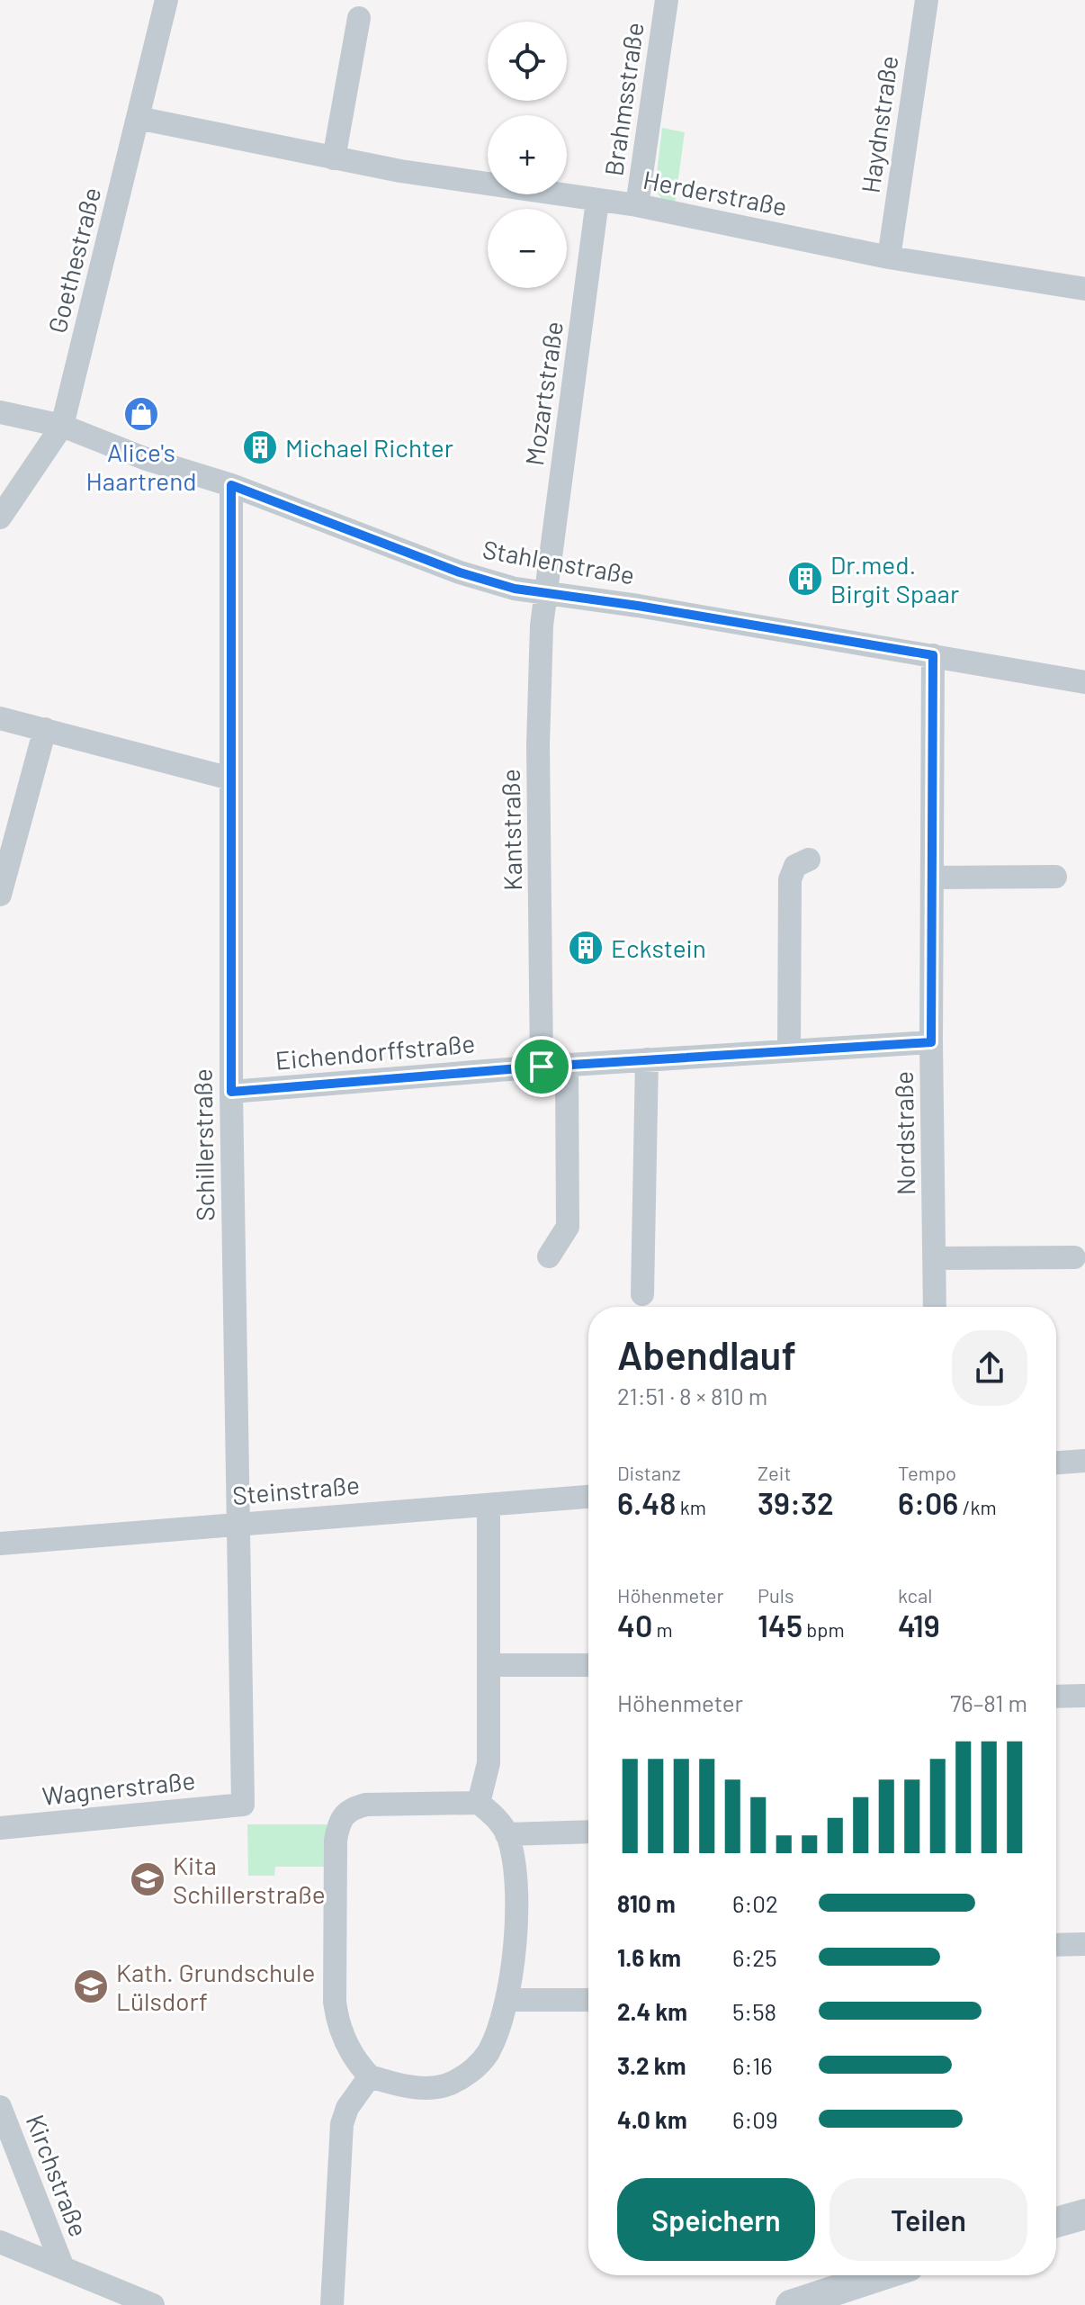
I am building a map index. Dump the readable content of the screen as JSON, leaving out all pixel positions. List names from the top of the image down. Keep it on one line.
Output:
{"streets":{"street":["Brahmsstraße","Haydnstraße","Herderstraße","Goethestraße","Mozartstraße","Stahlenstraße","Kantstraße","Eichendorffstraße","Nordstraße","Schillerstraße","Steinstraße","Wagnerstraße","Kirchstraße"]},"crossings":[["Brahmsstraße","Herderstraße"],["Haydnstraße","Herderstraße"],["Herderstraße","Goethestraße"],["Herderstraße","Mozartstraße"],["Goethestraße","Stahlenstraße"],["Mozartstraße","Stahlenstraße"],["Mozartstraße","Kantstraße"],["Stahlenstraße","Kantstraße"],["Stahlenstraße","Nordstraße"],["Stahlenstraße","Schillerstraße"],["Kantstraße","Eichendorffstraße"],["Eichendorffstraße","Nordstraße"],["Eichendorffstraße","Schillerstraße"],["Schillerstraße","Steinstraße"],["Schillerstraße","Wagnerstraße"]],"places":{"shop":["Alice's Haartrend"],"building":["Michael Richter","Dr.med. Birgit Spaar","Eckstein"],"school or university":["Kita Schillerstraße","Kath. Grundschule Lülsdorf"]},"page":{"map_buttons":["+","−"],"heading":["Abendlauf","21:51 · 8 × 810 m"],"stats":[["Distanz","6.48 km"],["Zeit","39:32"],["Tempo","6:06 /km"],["Höhenmeter","40 m"],["Puls","145 bpm"],["kcal","419"]],"chart":["Höhenmeter","76–81 m"],"list":[{"name":"810 m","note":"6:02"},{"name":"1.6 km","note":"6:25"},{"name":"2.4 km","note":"5:58"},{"name":"3.2 km","note":"6:16"},{"name":"4.0 km","note":"6:09"}],"buttons":["Speichern","Teilen"]}}
